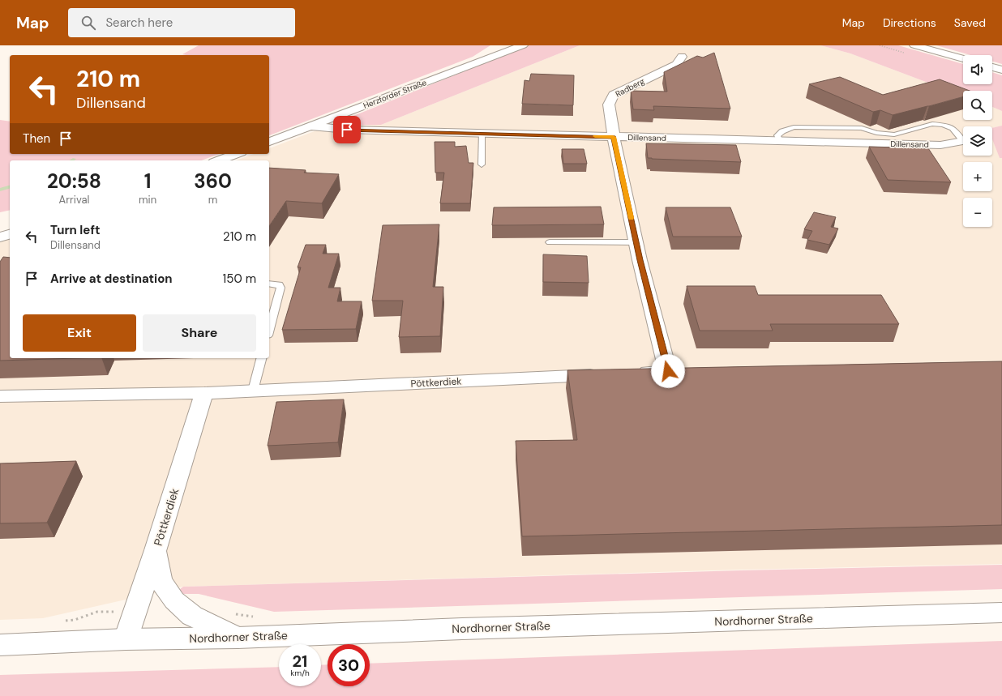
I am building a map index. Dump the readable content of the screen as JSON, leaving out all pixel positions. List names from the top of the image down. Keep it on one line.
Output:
{"streets":{"street":["Radberg","Herzforder Straße","Dillensand","Pöttkerdiek","Nordhorner Straße"]},"crossings":[["Radberg","Dillensand"],["Herzforder Straße","Dillensand"],["Pöttkerdiek","Nordhorner Straße"]],"page":{"header":"Map","search":"Search here","nav":["Map","Directions","Saved"],"map_buttons":["+","−"],"turn":["210 m","Dillensand"],"then":"Then","eta":["20:58","Arrival","1","min","360","m"],"list":[{"name":"Turn left","note":"Dillensand","value":"210 m"},{"name":"Arrive at destination","value":"150 m"}],"buttons":["Exit","Share"],"speed":"21 km/h","limit":"30"}}
